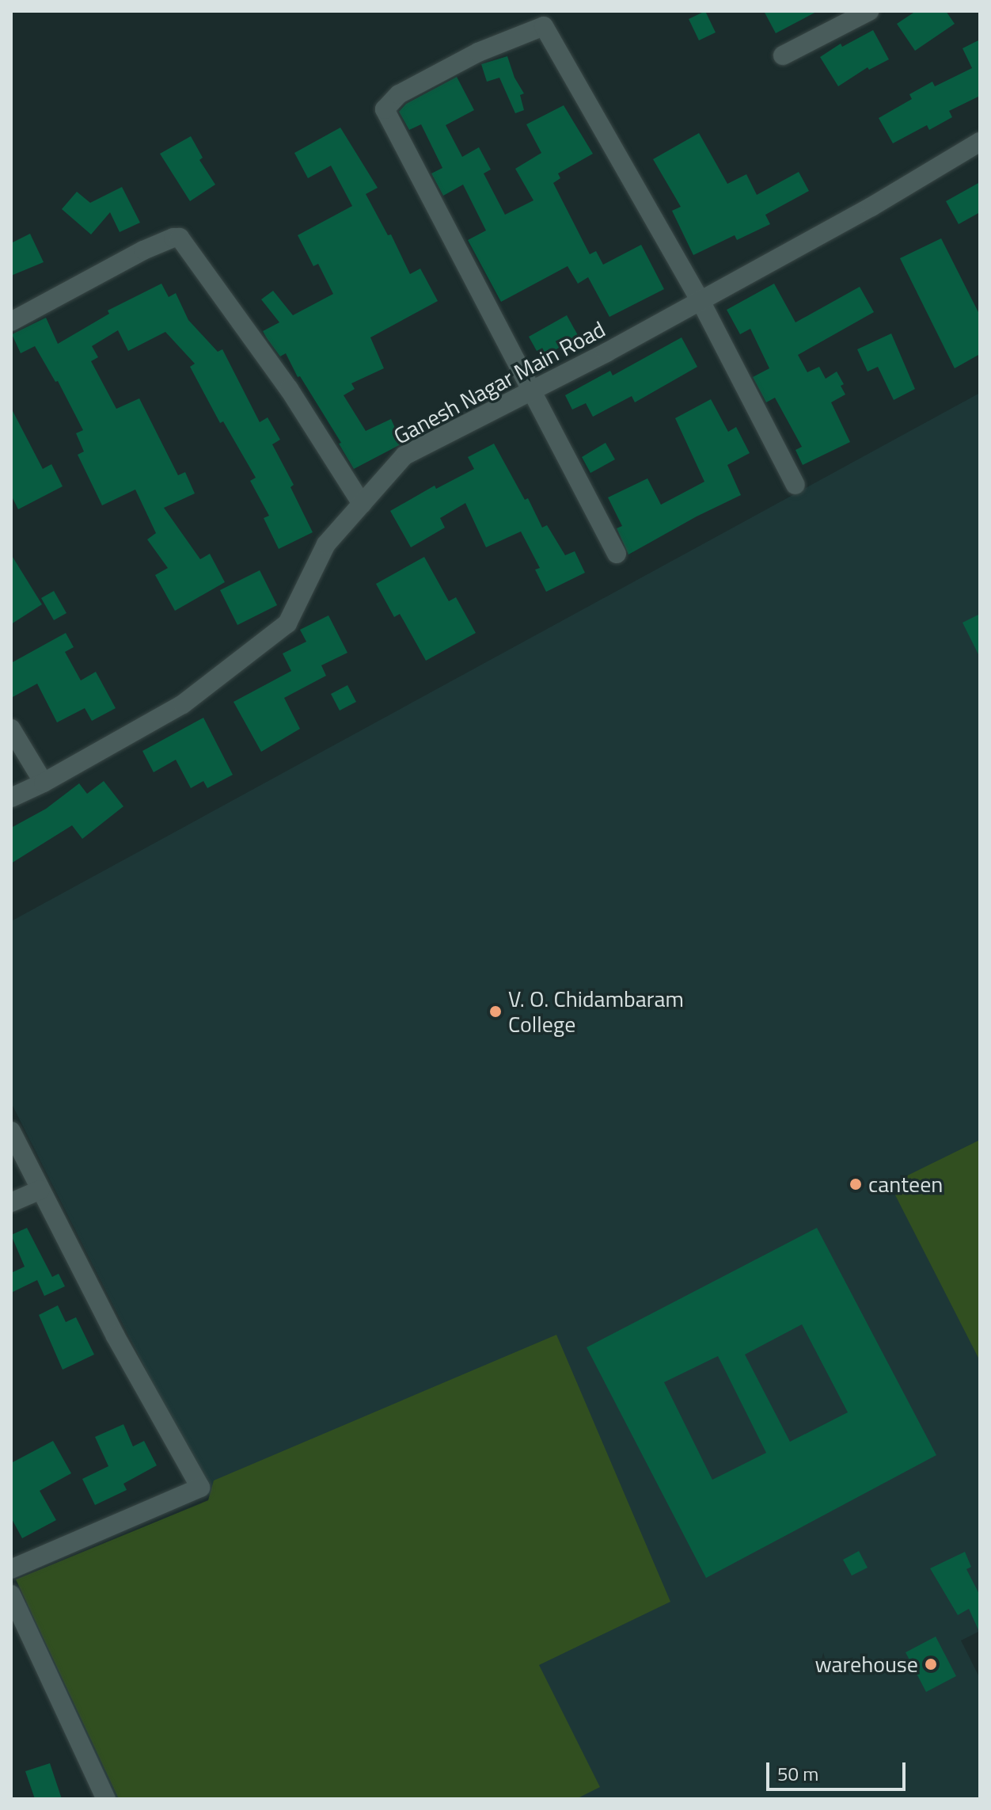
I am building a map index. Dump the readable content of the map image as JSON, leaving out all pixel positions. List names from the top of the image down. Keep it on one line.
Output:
{"streets":{"street":["Ganesh Nagar Main Road"]},"places":["V. O. Chidambaram College","canteen","warehouse"],"scale_bar":"50 m"}
